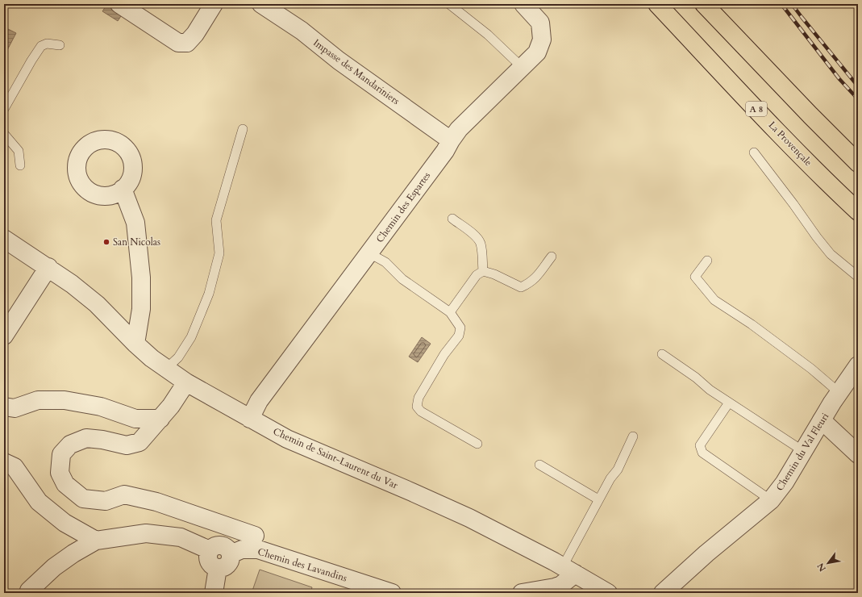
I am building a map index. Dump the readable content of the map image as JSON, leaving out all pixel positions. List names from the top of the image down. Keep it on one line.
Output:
{"streets":{"highway":["A 8","La Provençale"],"street":["Impasse des Mandariniers","Chemin des Espartes","Chemin du Val Fleuri","Chemin de Saint-Laurent du Var","Chemin des Lavandins"]},"crossings":[["Impasse des Mandariniers","Chemin des Espartes"],["Chemin des Espartes","Chemin de Saint-Laurent du Var"]],"places":["San Nicolas"],"north":"bottom left"}
